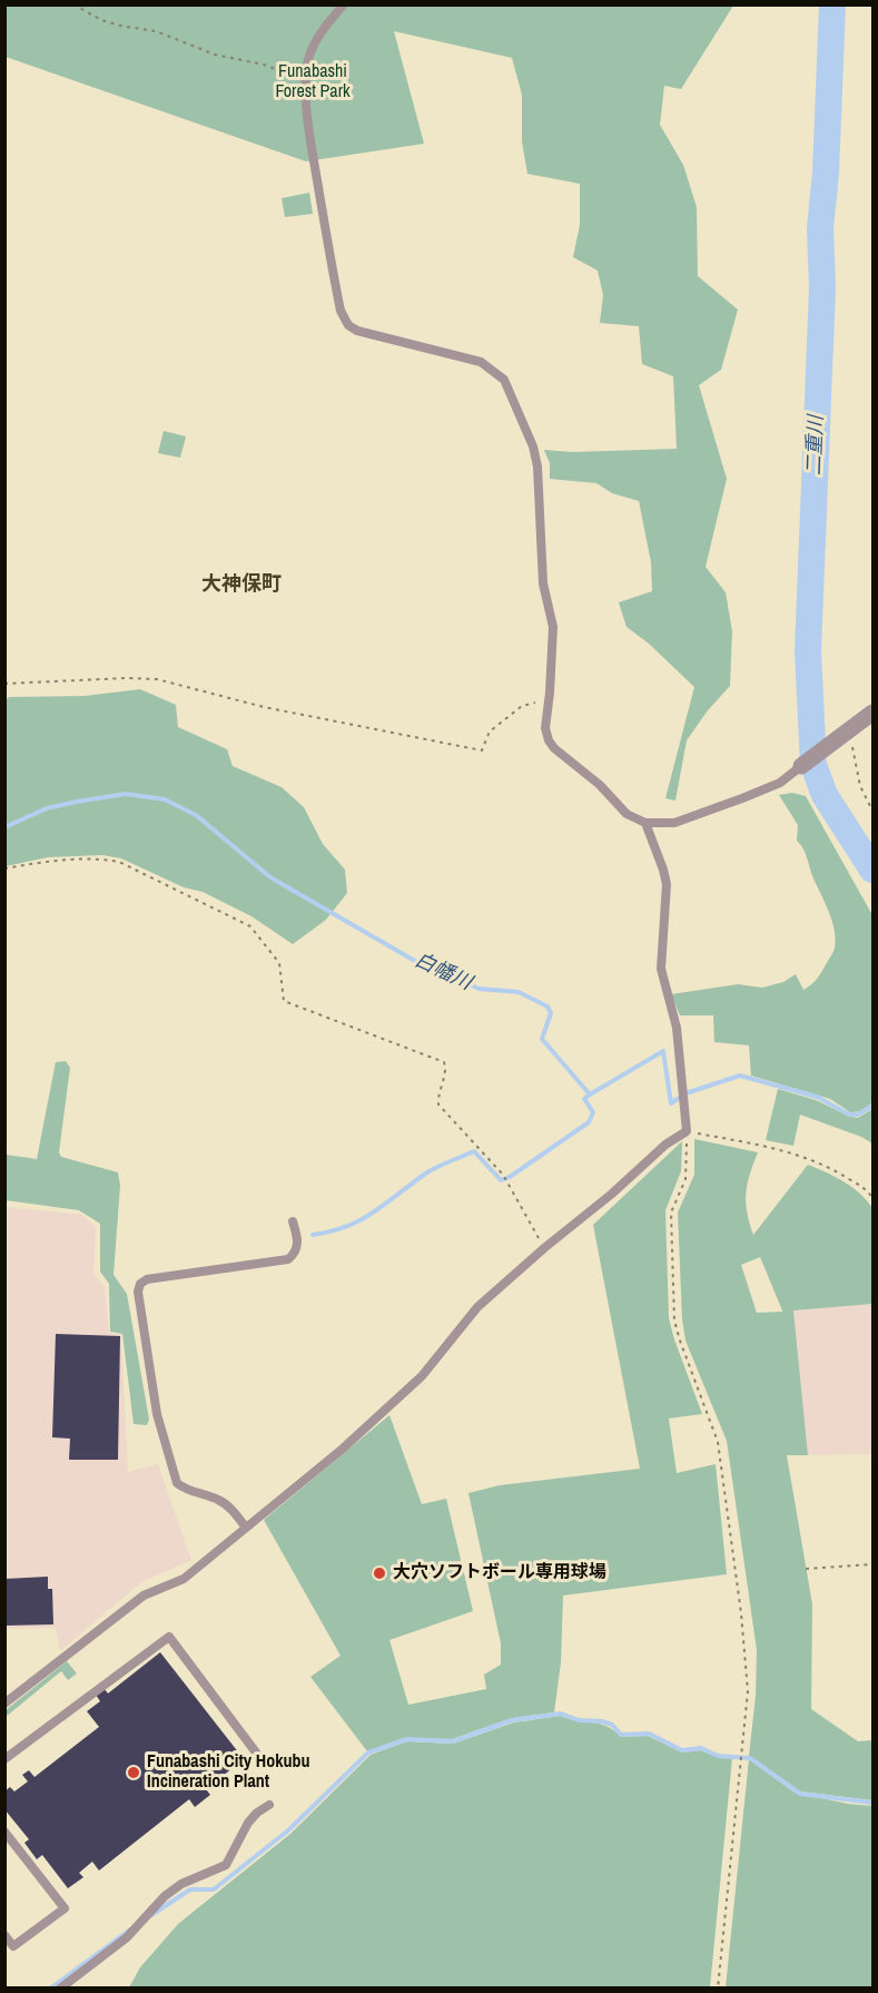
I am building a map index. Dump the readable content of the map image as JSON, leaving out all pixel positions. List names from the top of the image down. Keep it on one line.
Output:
{"districts":["大神保町"],"water":["二重川","白幡川"],"parks":["Funabashi Forest Park"],"places":["大穴ソフトボール専用球場","Funabashi City Hokubu Incineration Plant"]}
